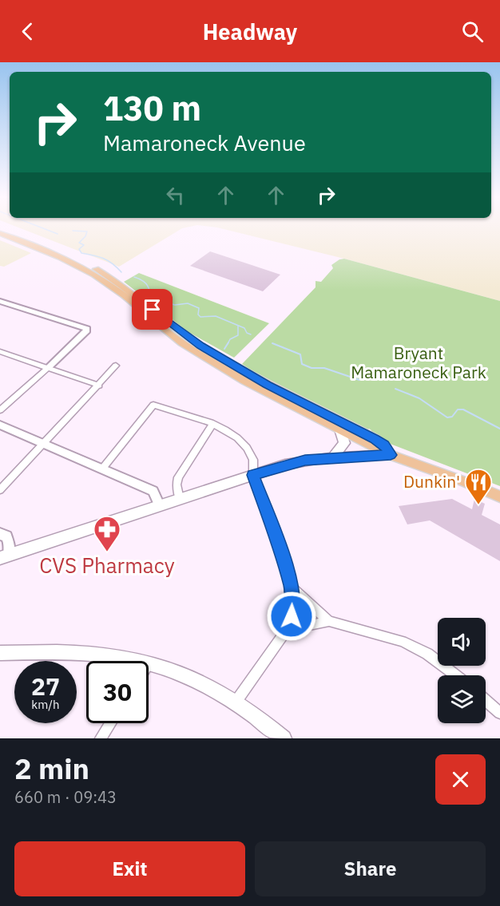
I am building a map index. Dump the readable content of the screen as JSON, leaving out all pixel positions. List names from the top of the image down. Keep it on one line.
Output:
{"parks":["Bryant Mamaroneck Park"],"places":{"restaurant":["Dunkin'"],"pharmacy":["CVS Pharmacy"]},"page":{"header":"Headway","turn":["130 m","Mamaroneck Avenue"],"speed":"27 km/h","limit":"30","heading":["2 min","660 m · 09:43"],"buttons":["Exit","Share"]}}
